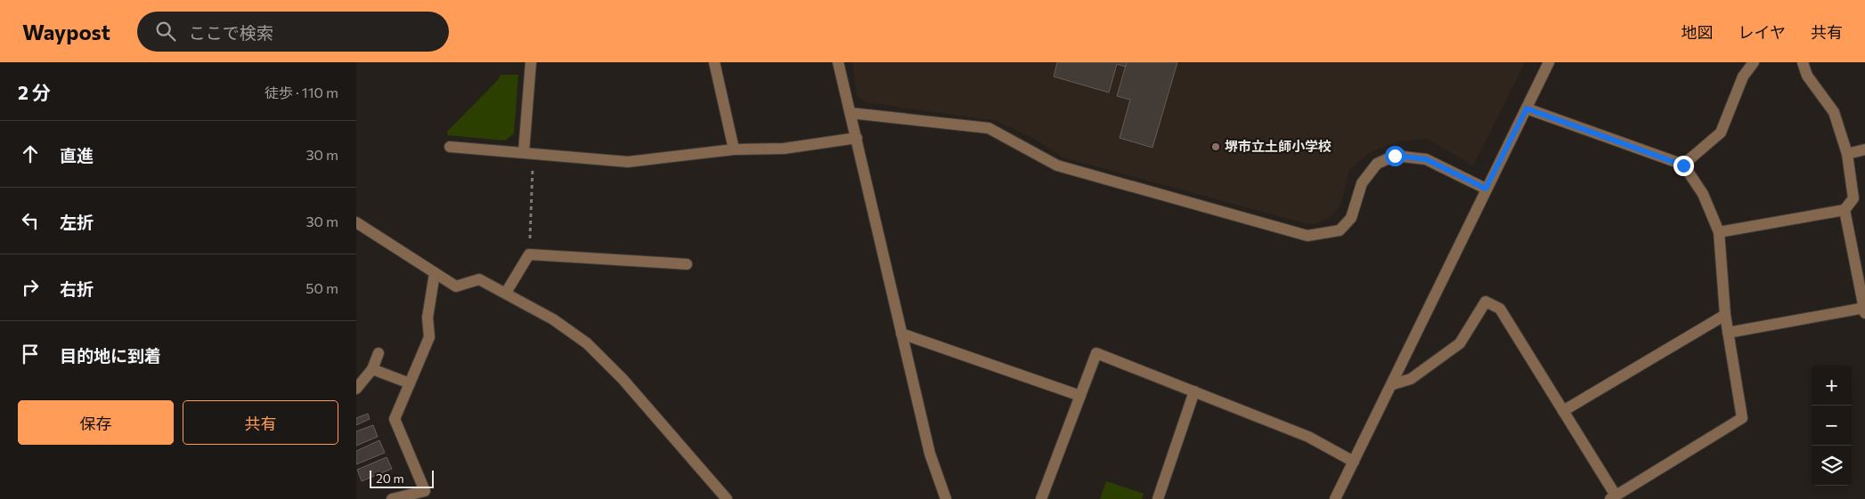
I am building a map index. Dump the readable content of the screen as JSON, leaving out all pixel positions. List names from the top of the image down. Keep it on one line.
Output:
{"places":["堺市立土師小学校"],"scale_bar":"20 m","page":{"header":"Waypost","search":"ここで検索","nav":["地図","レイヤ","共有"],"heading":["2 分","徒歩 · 110 m"],"list":[["直進","30 m"],["左折","30 m"],["右折","50 m"],"目的地に到着"],"map_buttons":["+","−"],"buttons":["保存","共有"],"scale":"20 m"}}
